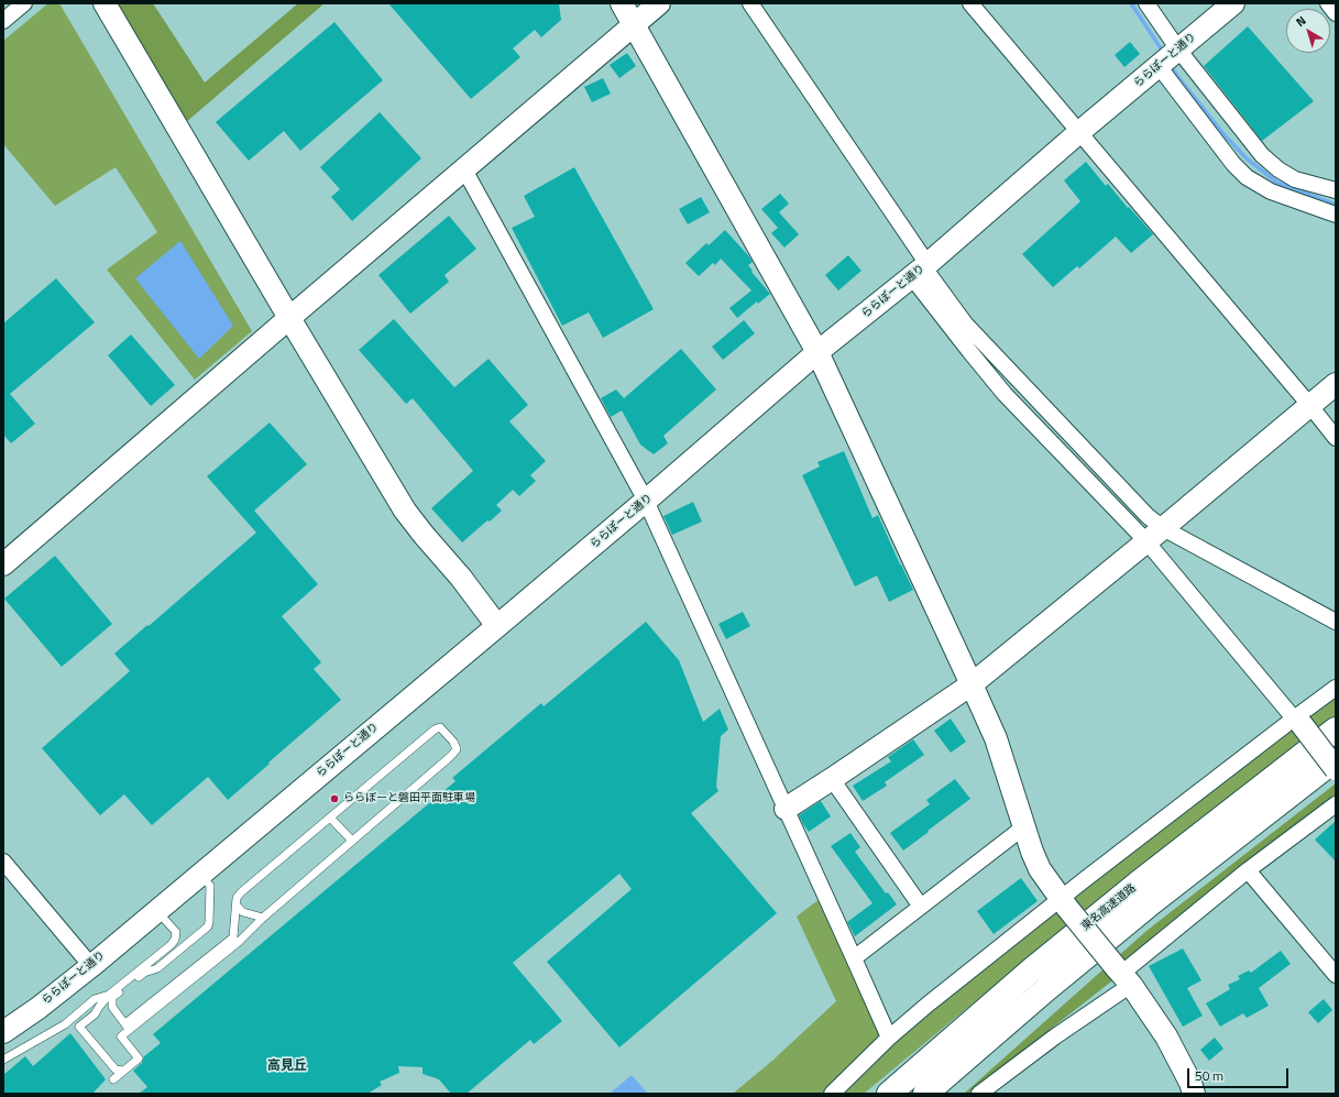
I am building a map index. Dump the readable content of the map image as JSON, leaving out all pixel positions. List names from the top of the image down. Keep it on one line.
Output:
{"streets":{"highway":["東名高速道路"],"street":["ららぽーと通り"]},"districts":["高見丘"],"places":["ららぽーと磐田平面駐車場"],"scale_bar":"50 m","north":"top left"}
